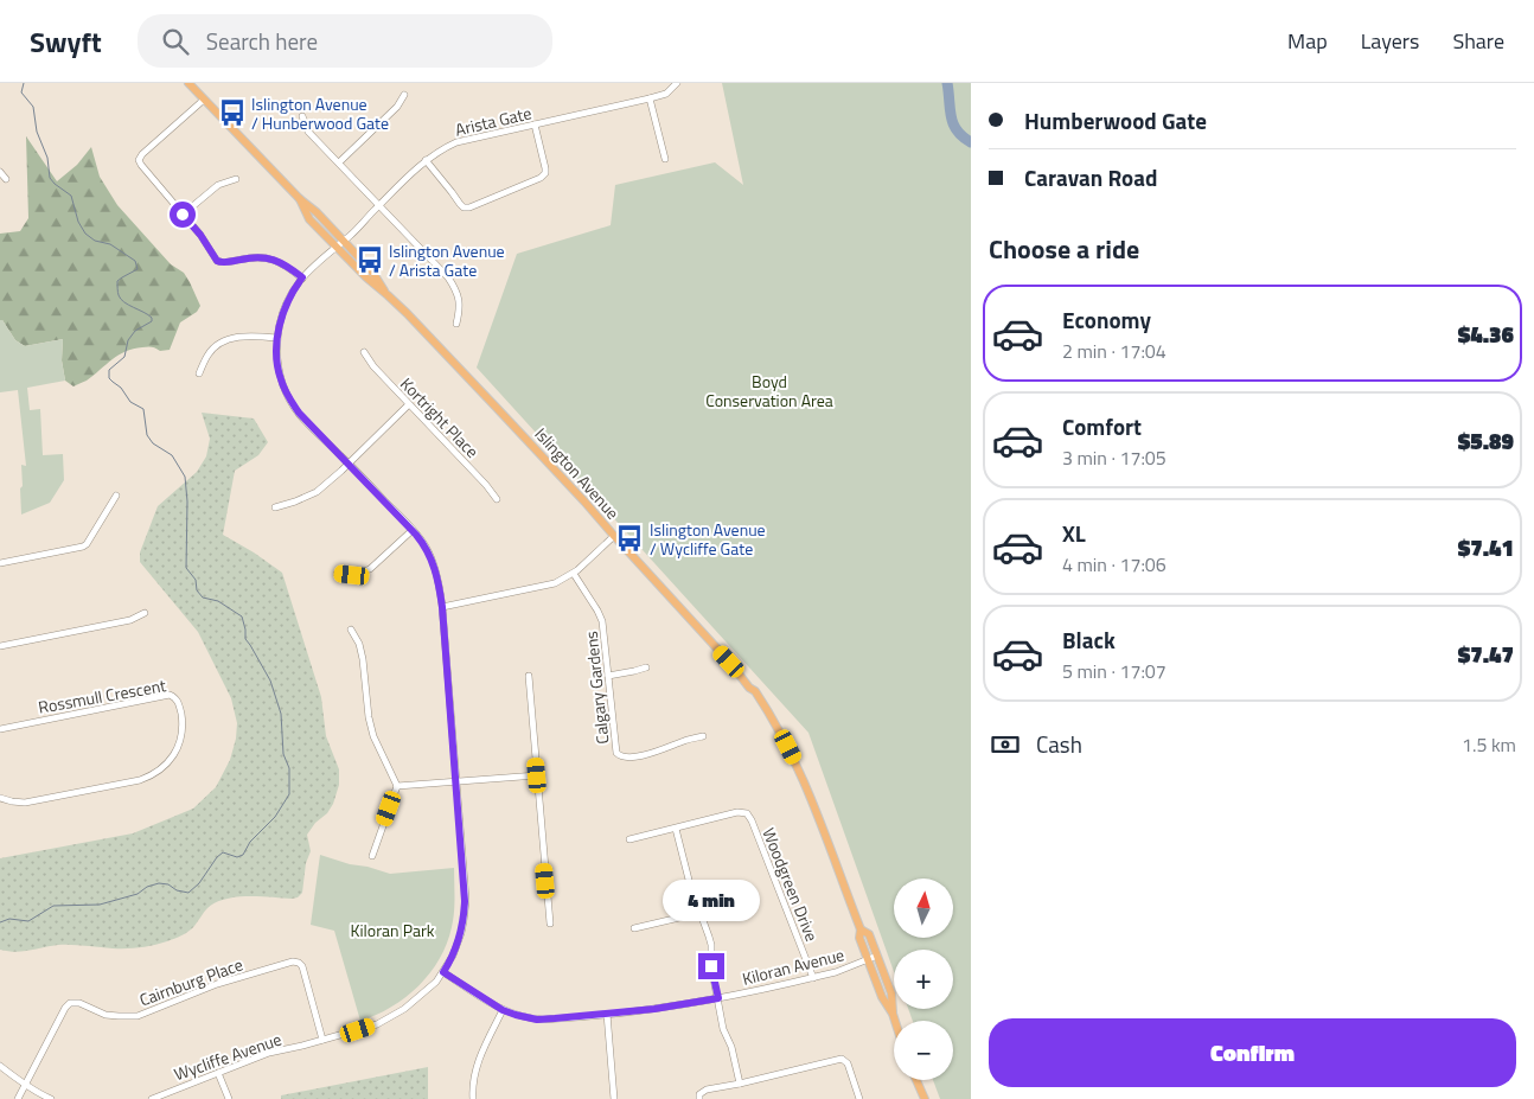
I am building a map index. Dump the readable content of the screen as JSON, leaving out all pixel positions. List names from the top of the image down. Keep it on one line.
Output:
{"streets":{"main road":["Islington Avenue"],"street":["Arista Gate","Kortright Place","Calgary Gardens","Rossmull Crescent","Woodgreen Drive","Kiloran Avenue","Cairnburg Place","Wycliffe Avenue"]},"crossings":[["Arista Gate","Islington Avenue"],["Arista Gate","Wycliffe Avenue"],["Islington Avenue","Kiloran Avenue"],["Islington Avenue","Wycliffe Avenue"],["Woodgreen Drive","Kiloran Avenue"],["Kiloran Avenue","Wycliffe Avenue"],["Cairnburg Place","Wycliffe Avenue"]],"parks":["Boyd Conservation Area","Kiloran Park"],"places":{"bus stop":["Islington Avenue / Hunberwood Gate","Islington Avenue / Arista Gate","Islington Avenue / Wycliffe Gate"]},"north":"top","page":{"header":"Swyft","search":"Search here","nav":["Map","Layers","Share"],"banner":["Humberwood Gate","Caravan Road"],"heading":"Choose a ride","list":[{"name":"Economy","note":"2 min · 17:04","value":"$4.36"},{"name":"Comfort","note":"3 min · 17:05","value":"$5.89"},{"name":"XL","note":"4 min · 17:06","value":"$7.41"},{"name":"Black","note":"5 min · 17:07","value":"$7.47"}],"pay":["Cash","1.5 km"],"map_buttons":["+","−"],"bubble":"4 min","buttons":"Confirm"}}
